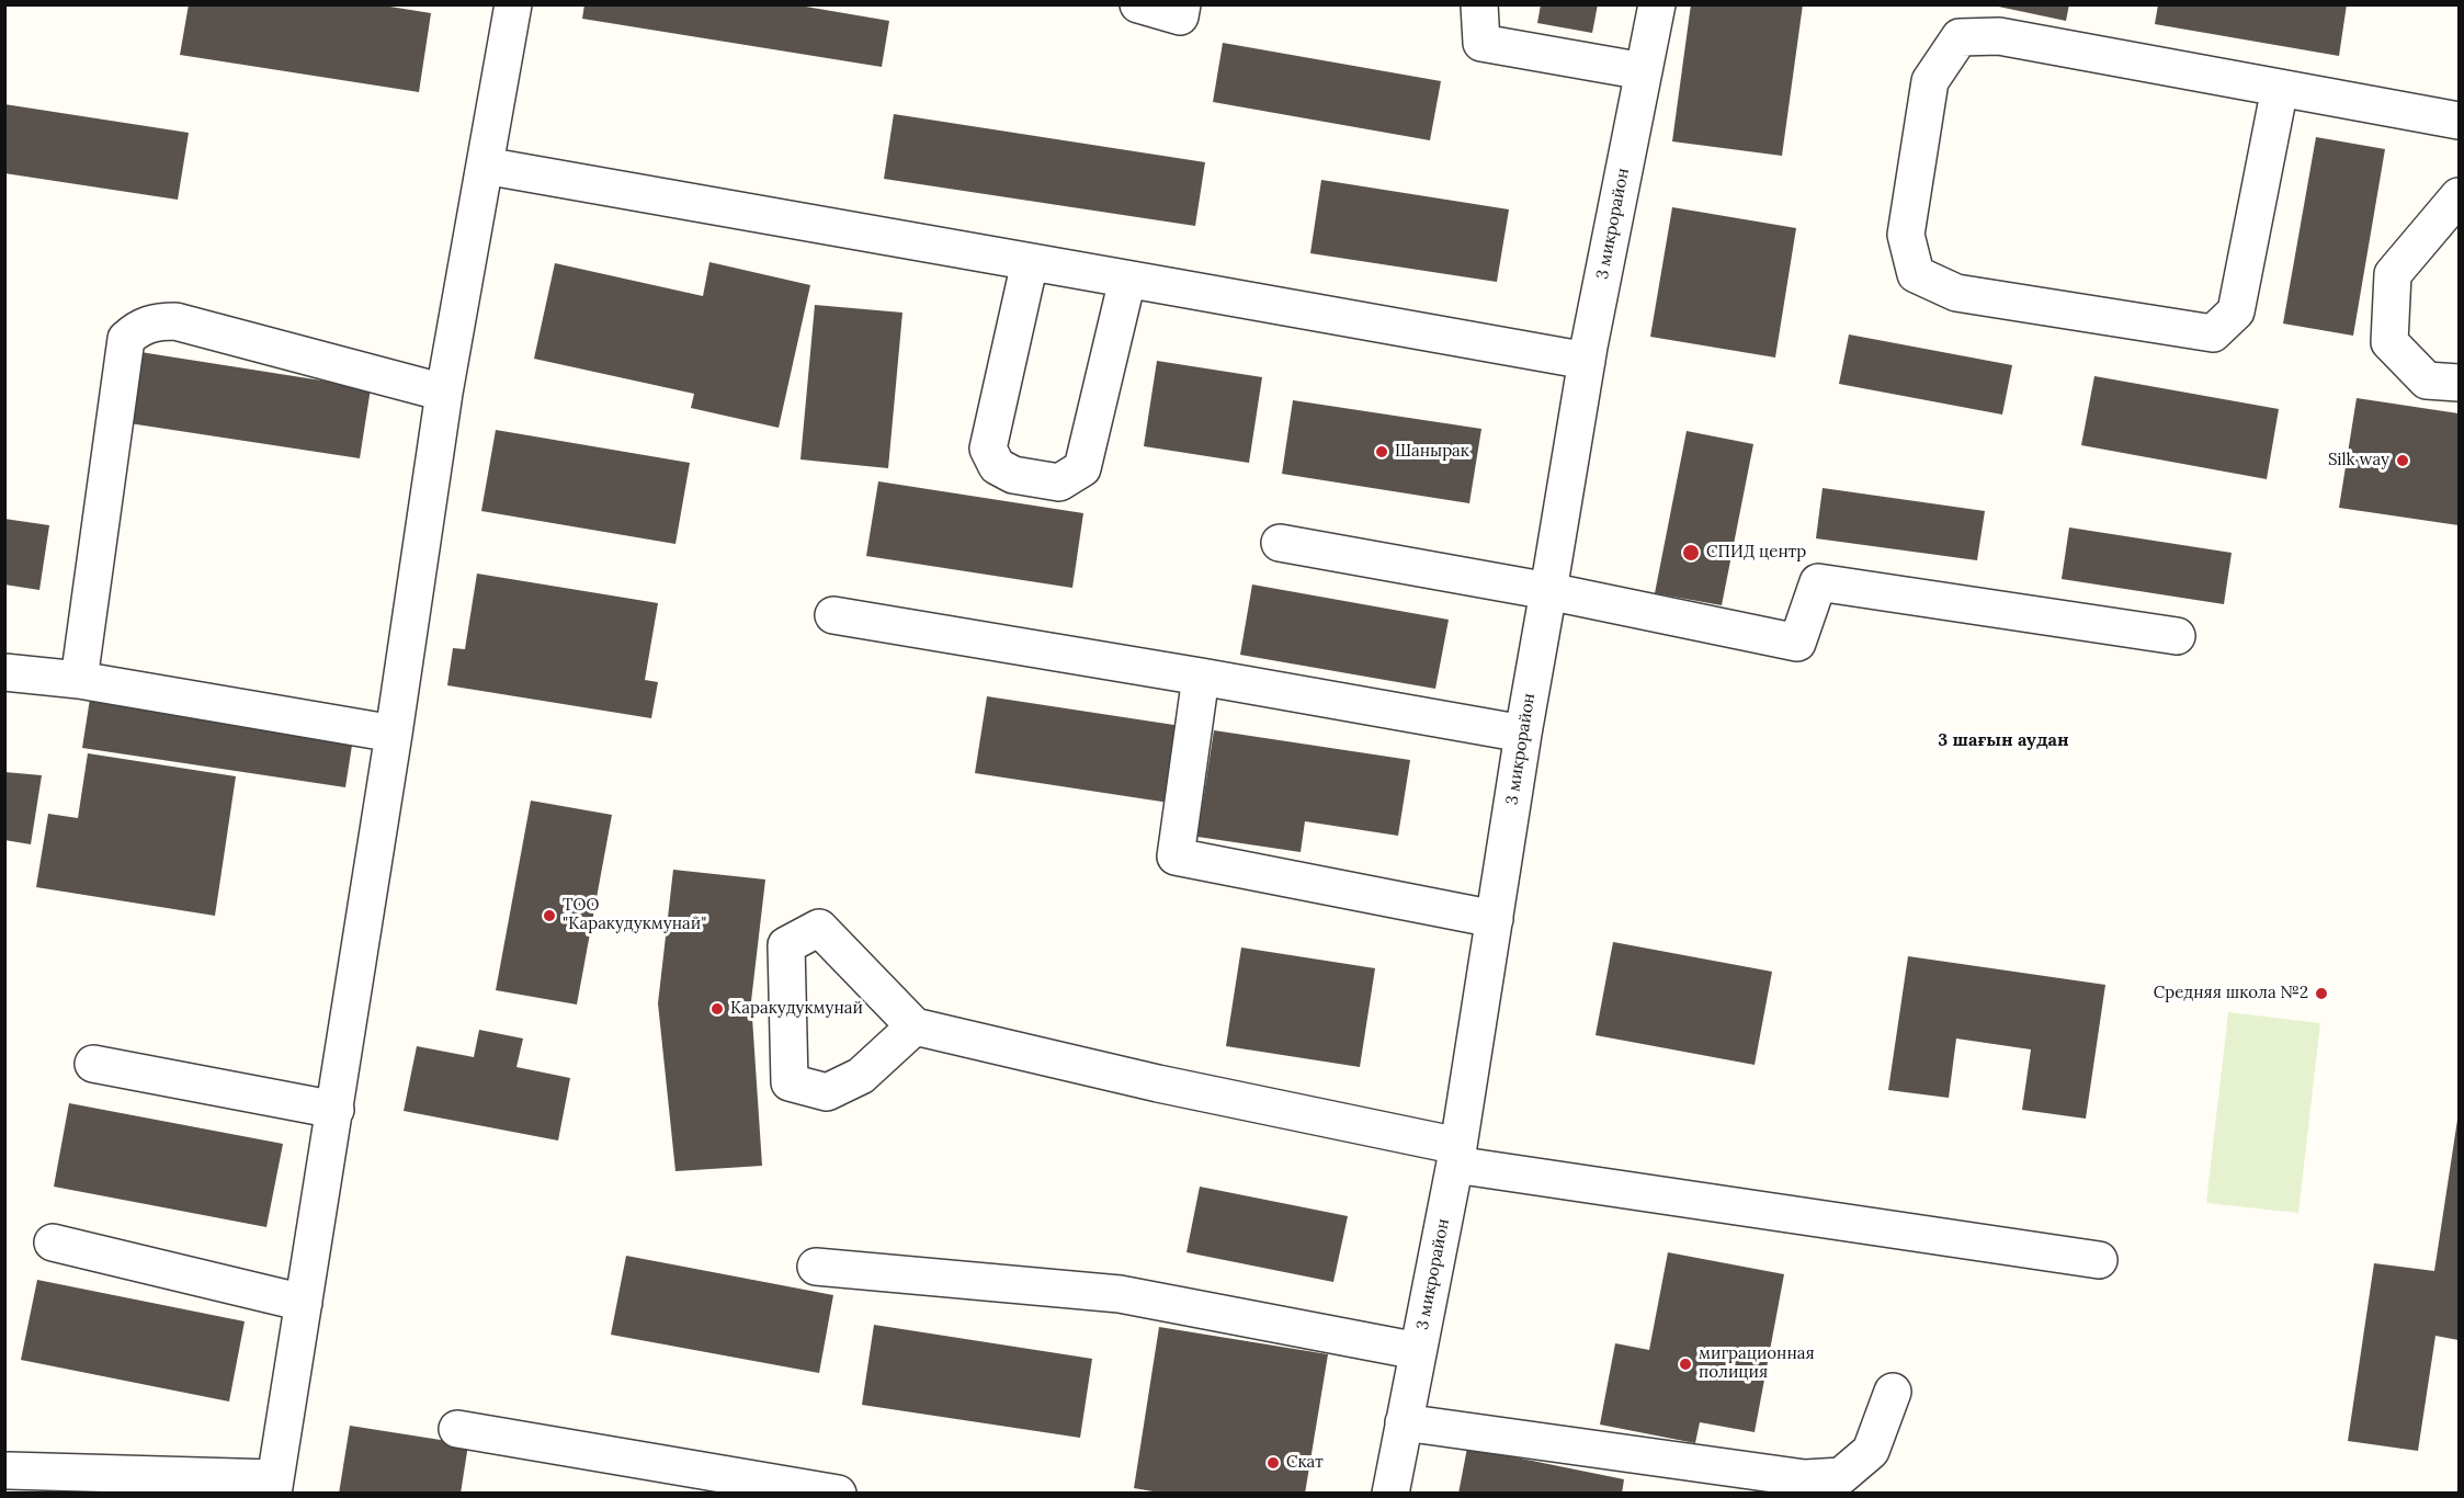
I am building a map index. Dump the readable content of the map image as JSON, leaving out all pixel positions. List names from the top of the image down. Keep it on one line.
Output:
{"streets":{"street":["3 микрорайон"]},"districts":["3 шағын аудан"],"places":["Шанырак","Silk way","СПИД центр","ТОО \"Каракудукмунай\"","Средняя школа №2","Каракудукмунай","миграционная полиция","Скат"]}
